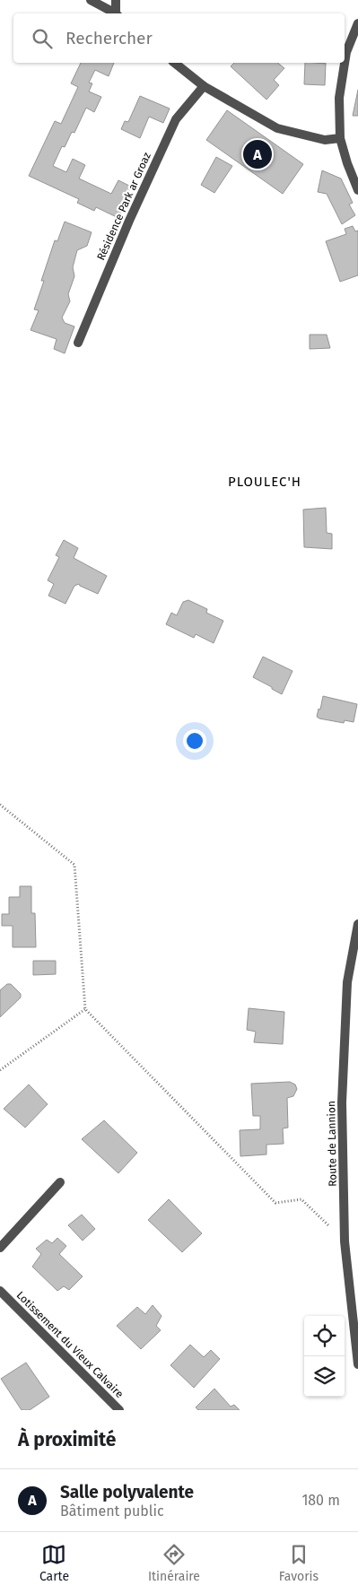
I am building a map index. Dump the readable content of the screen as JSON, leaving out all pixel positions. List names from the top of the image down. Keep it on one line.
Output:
{"streets":{"street":["Résidence Park ar Groaz","Route de Lannion","Lotissement du Vieux Calvaire"]},"districts":["PLOULEC'H"],"page":{"search":"Rechercher","pins":"A","heading":"À proximité","list":[{"mark":"A","name":"Salle polyvalente","note":"Bâtiment public","value":"180 m"}],"nav":["Carte","Itinéraire","Favoris"]}}
